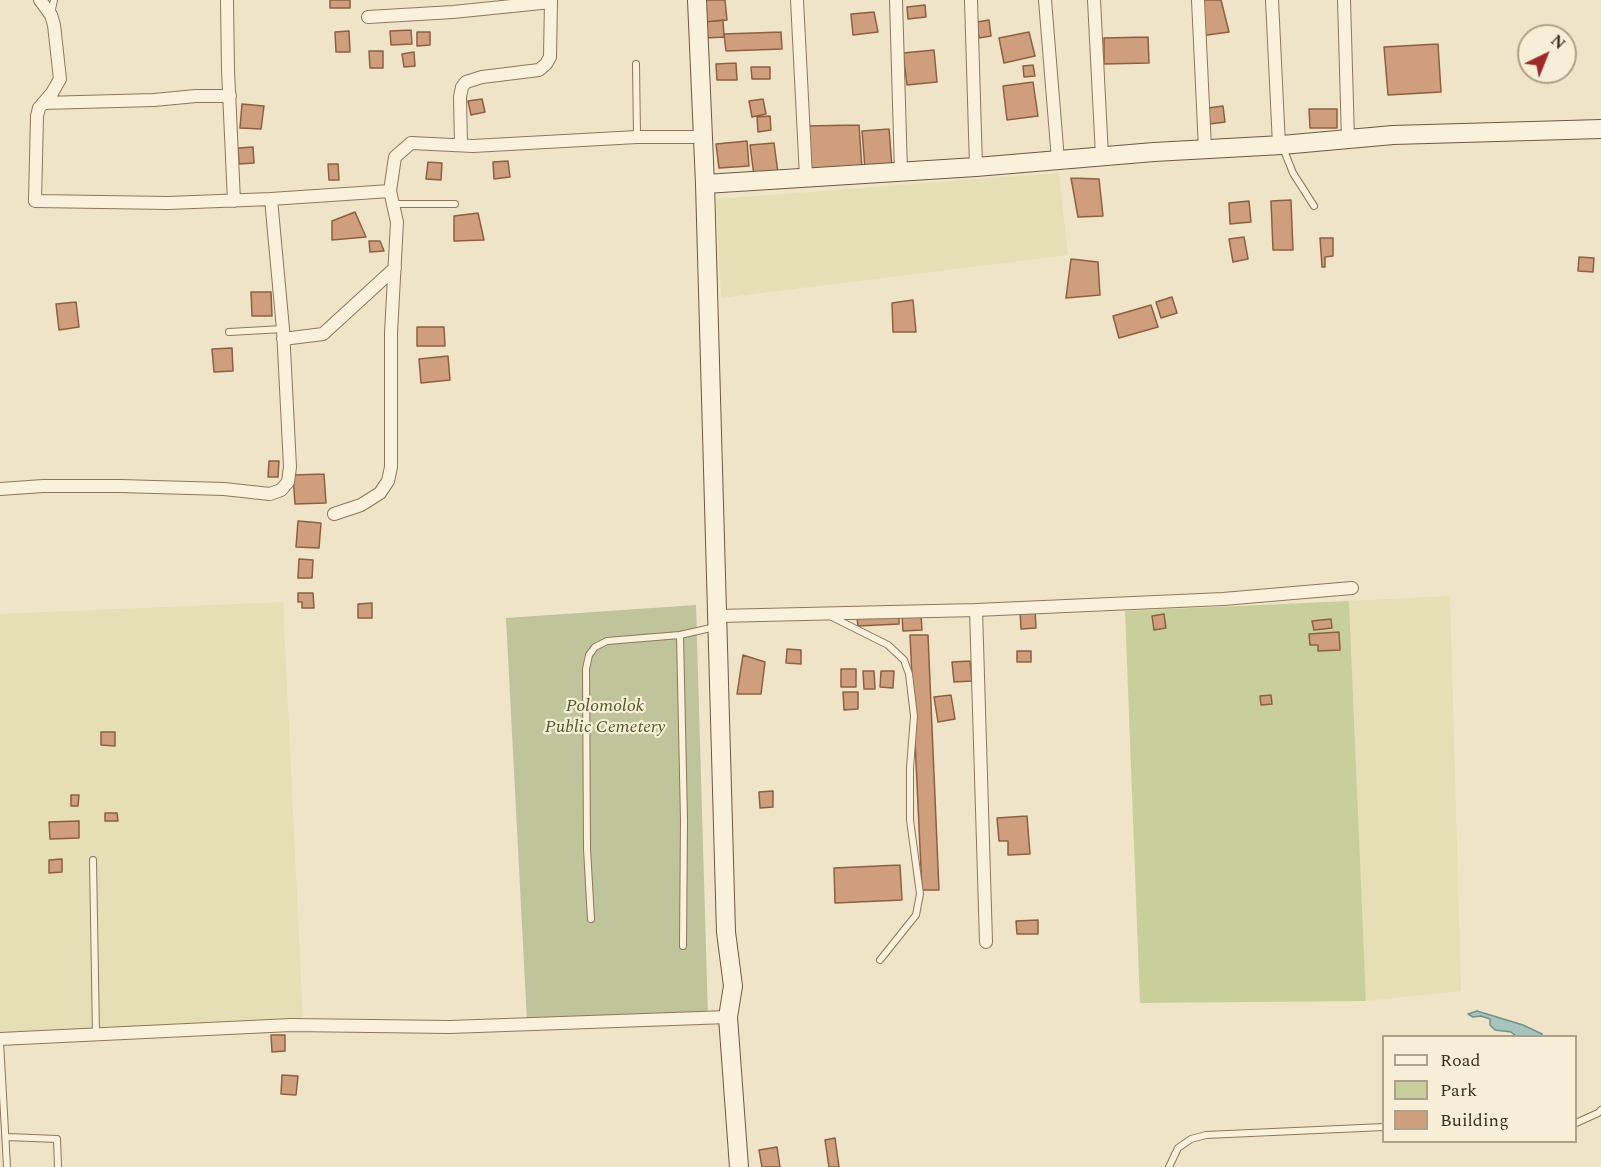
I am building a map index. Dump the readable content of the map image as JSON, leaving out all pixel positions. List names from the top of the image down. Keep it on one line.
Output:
{"parks":["Polomolok Public Cemetery"],"legend":["Road","Park","Building"],"north":"top right"}
